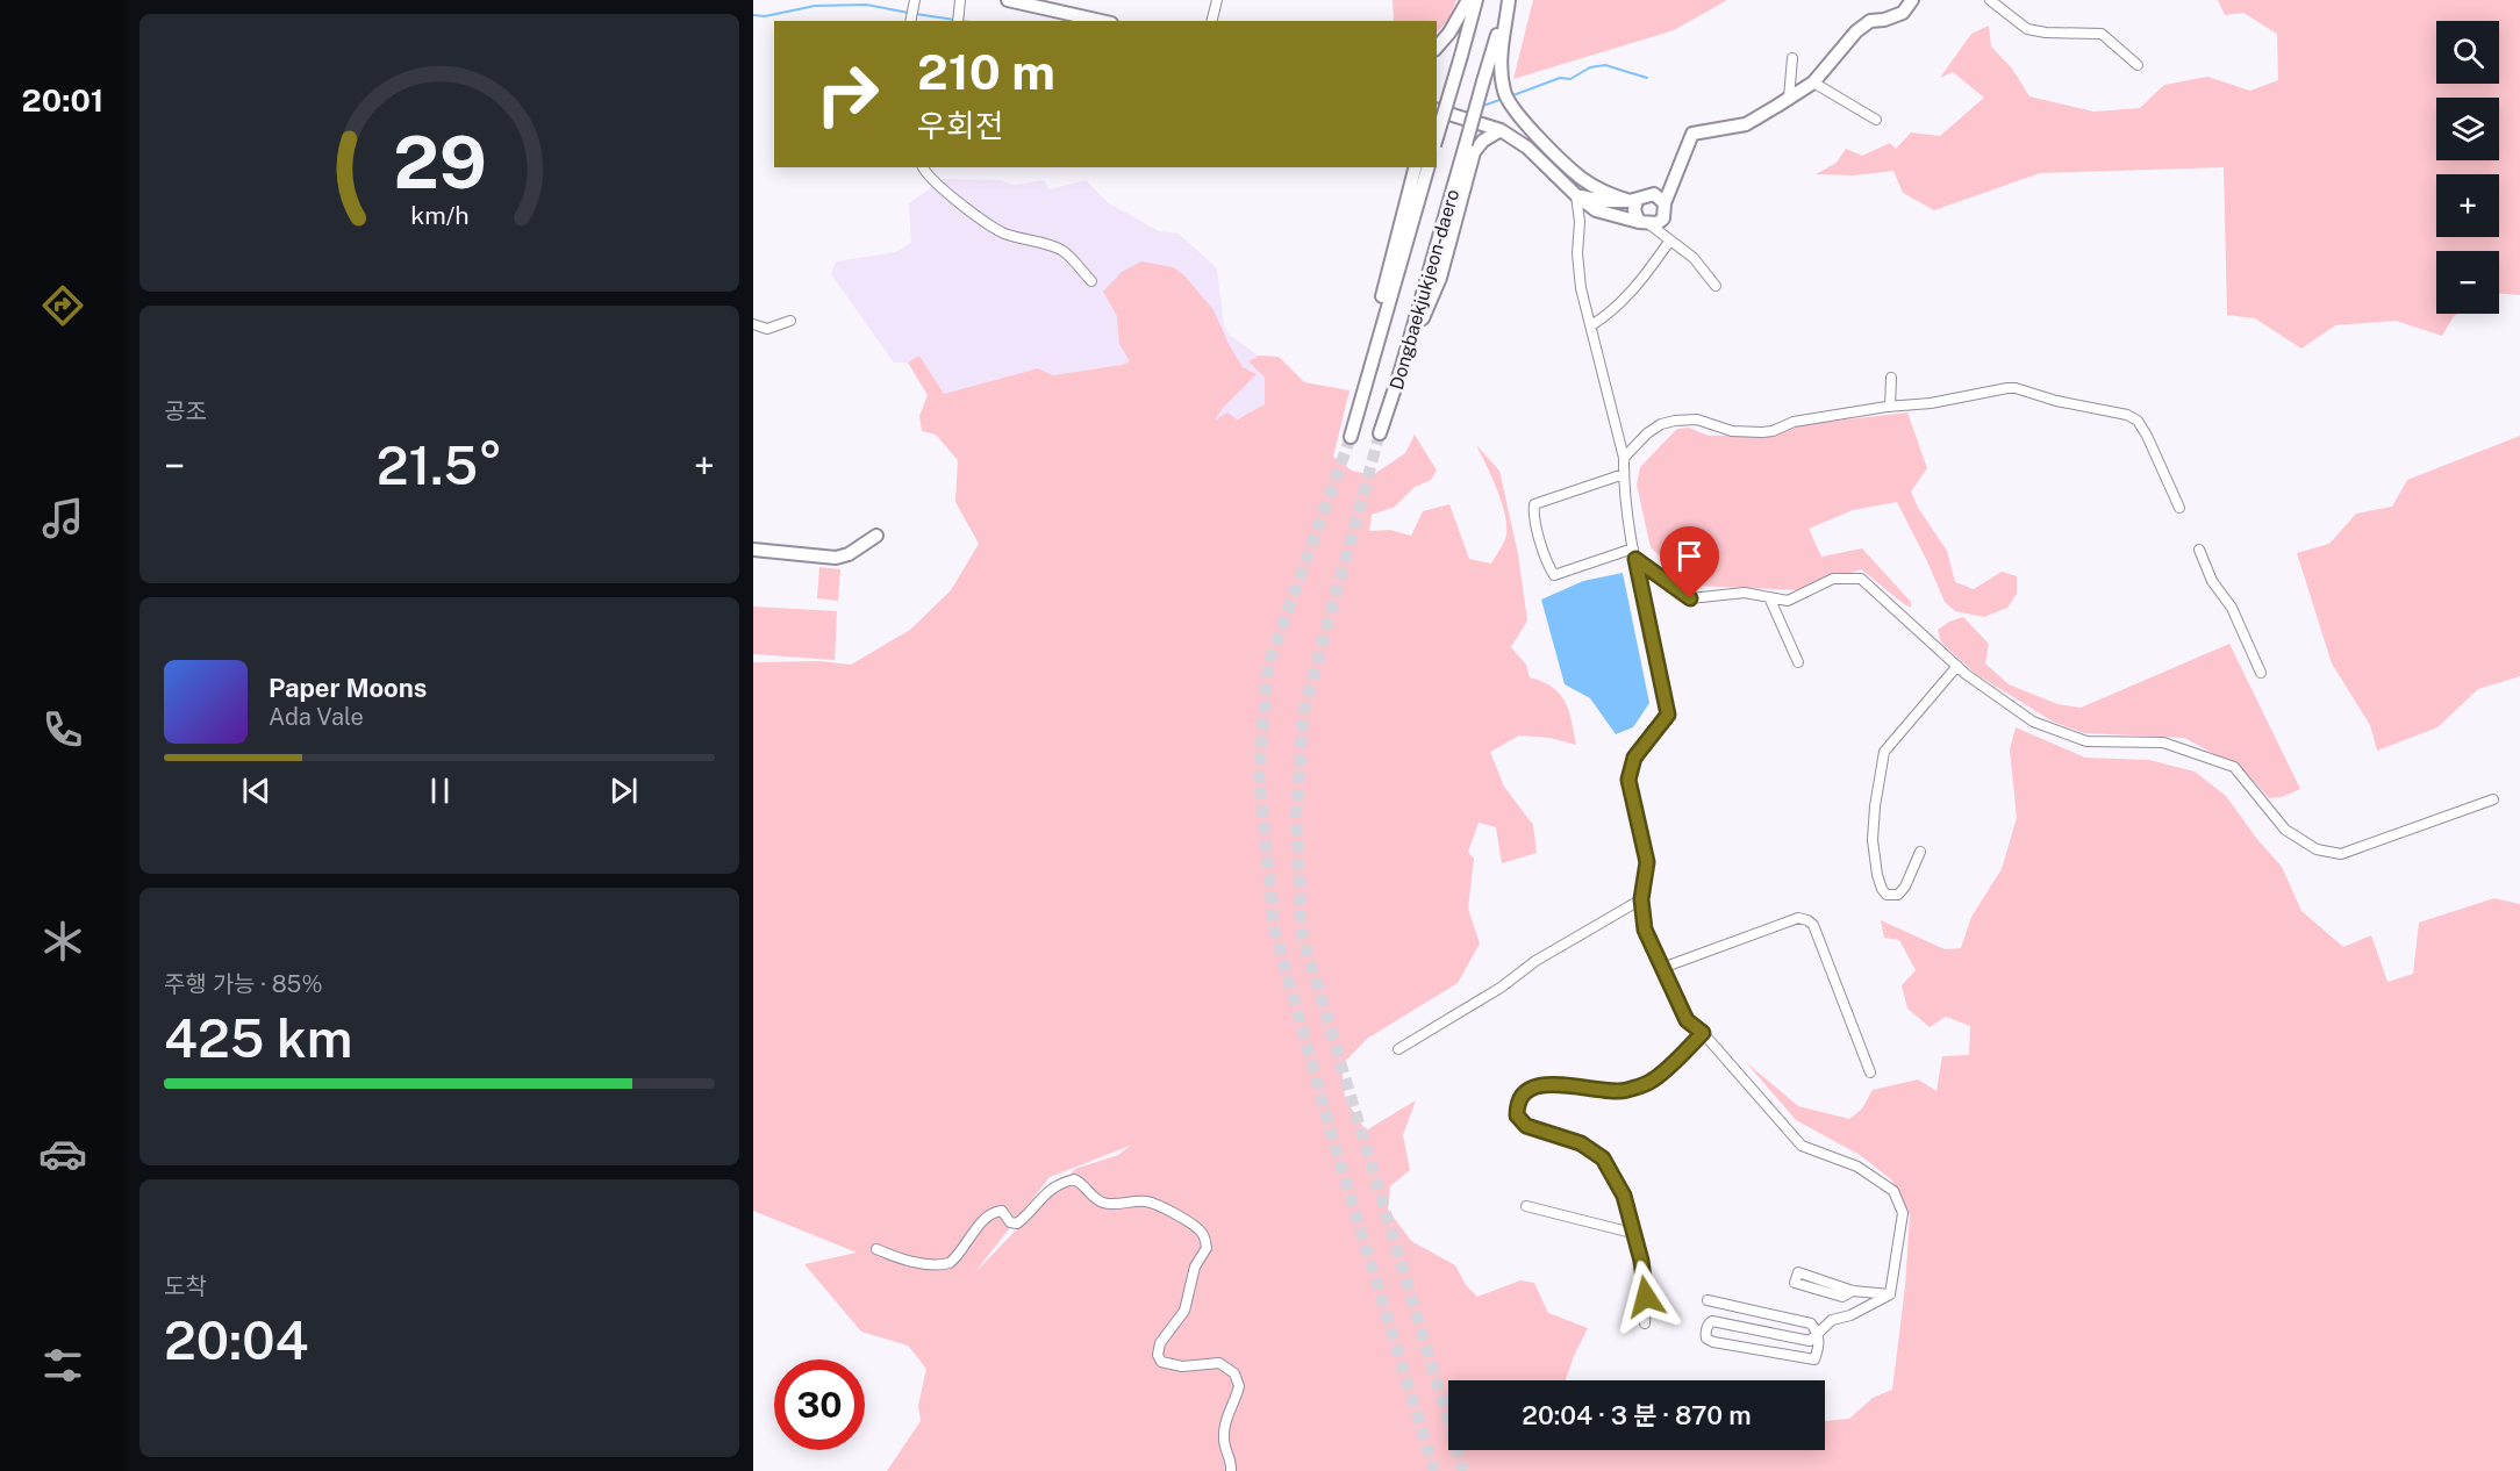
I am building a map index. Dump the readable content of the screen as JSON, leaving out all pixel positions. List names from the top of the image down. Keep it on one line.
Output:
{"streets":{"main road":["Dongbaekjukjeon-daero"]},"page":{"tabs":"20:01","map_buttons":["+","−"],"turn":["210 m","우회전"],"tile":["공조",["주행 가능 · 85%","425 km"],["도착","20:04"]],"heat":["−","21.5°","+"],"song":["Paper Moons","Ada Vale"],"limit":"30","trip":"20:04 · 3 분 · 870 m","gauge":["29","km/h"]}}
